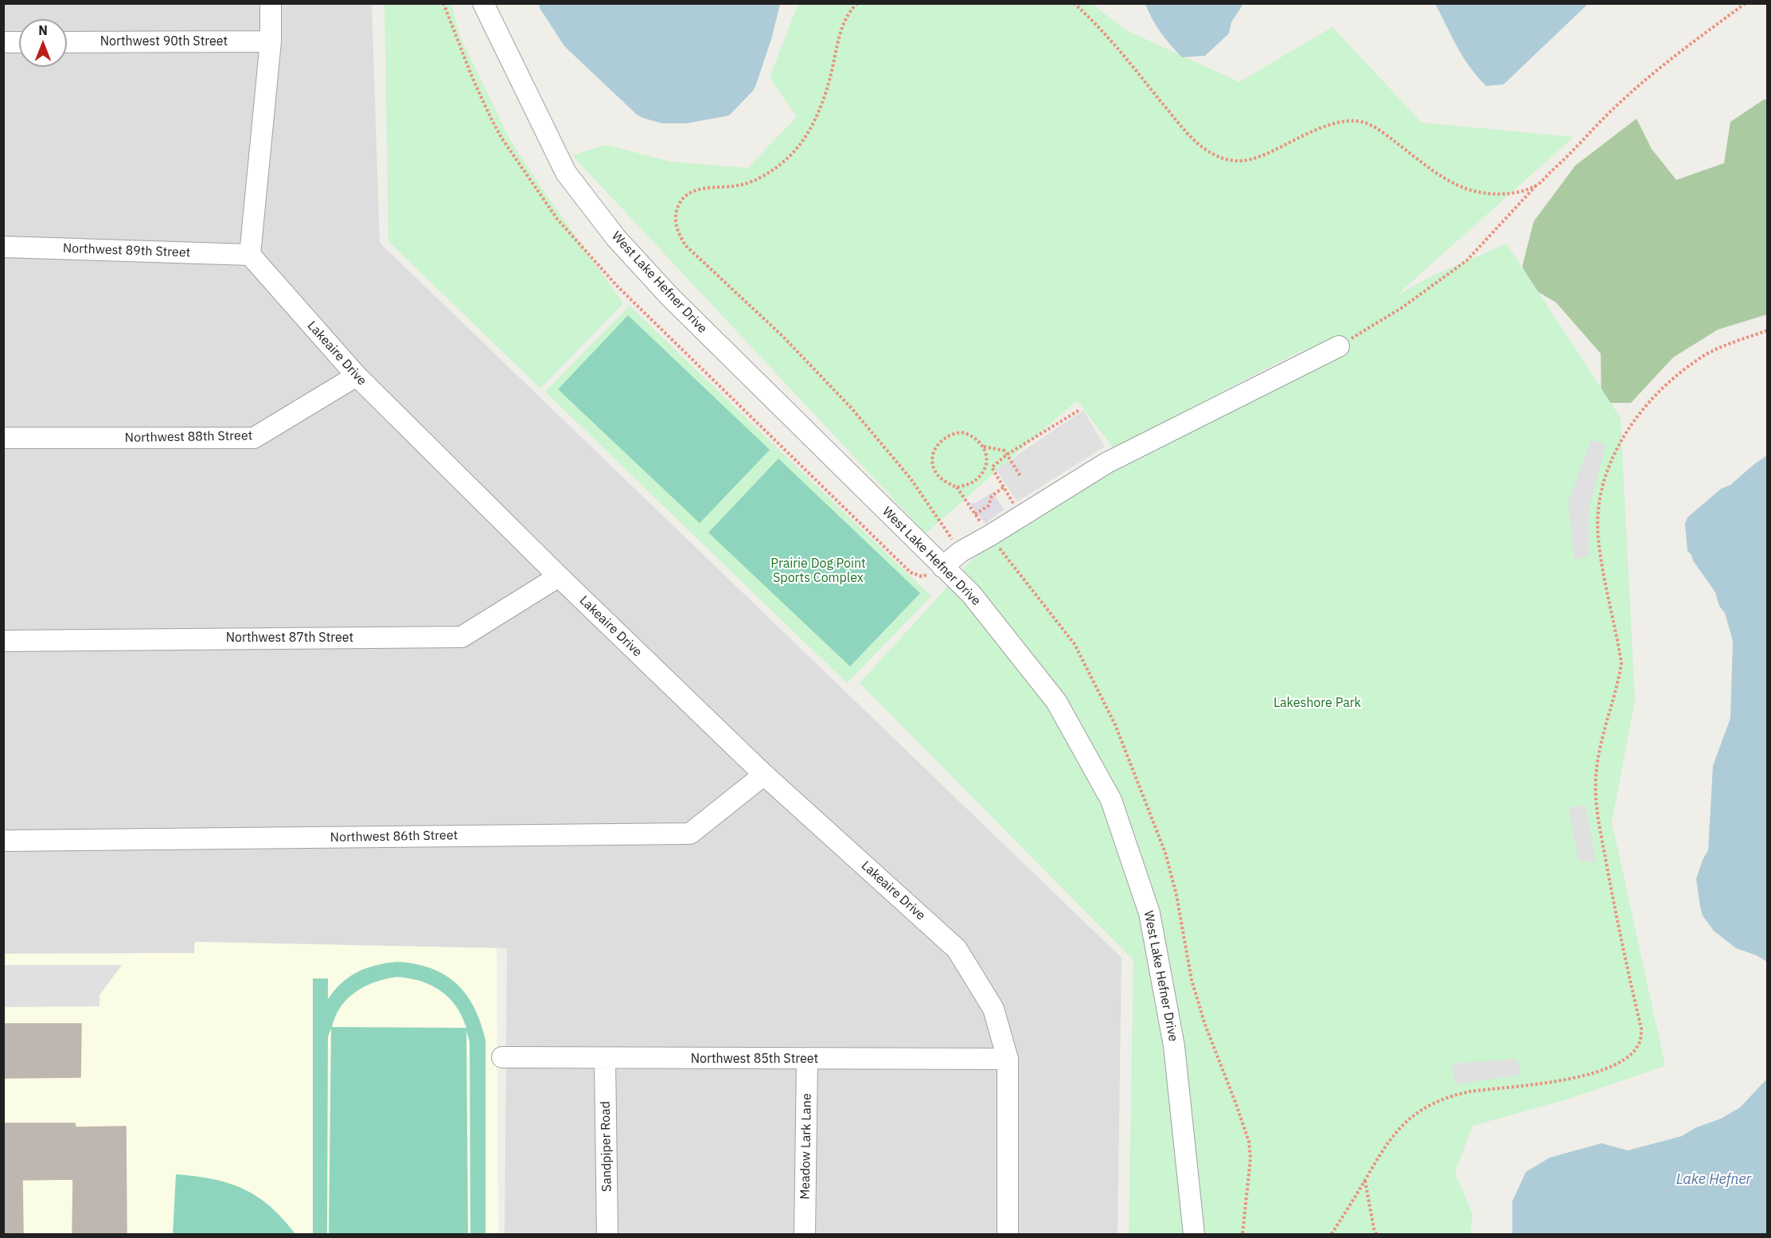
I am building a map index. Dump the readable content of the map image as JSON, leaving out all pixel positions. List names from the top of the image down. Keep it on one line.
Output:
{"streets":{"street":["Northwest 90th Street","Northwest 89th Street","West Lake Hefner Drive","Lakeaire Drive","Northwest 88th Street","Northwest 87th Street","Northwest 86th Street","Northwest 85th Street","Sandpiper Road","Meadow Lark Lane"]},"crossings":[["Northwest 89th Street","Lakeaire Drive"],["Lakeaire Drive","Northwest 88th Street"],["Lakeaire Drive","Northwest 87th Street"],["Lakeaire Drive","Northwest 86th Street"],["Lakeaire Drive","Northwest 85th Street"],["Northwest 85th Street","Sandpiper Road"],["Northwest 85th Street","Meadow Lark Lane"]],"water":["Lake Hefner"],"parks":["Prairie Dog Point Sports Complex","Lakeshore Park"],"north":"top"}
